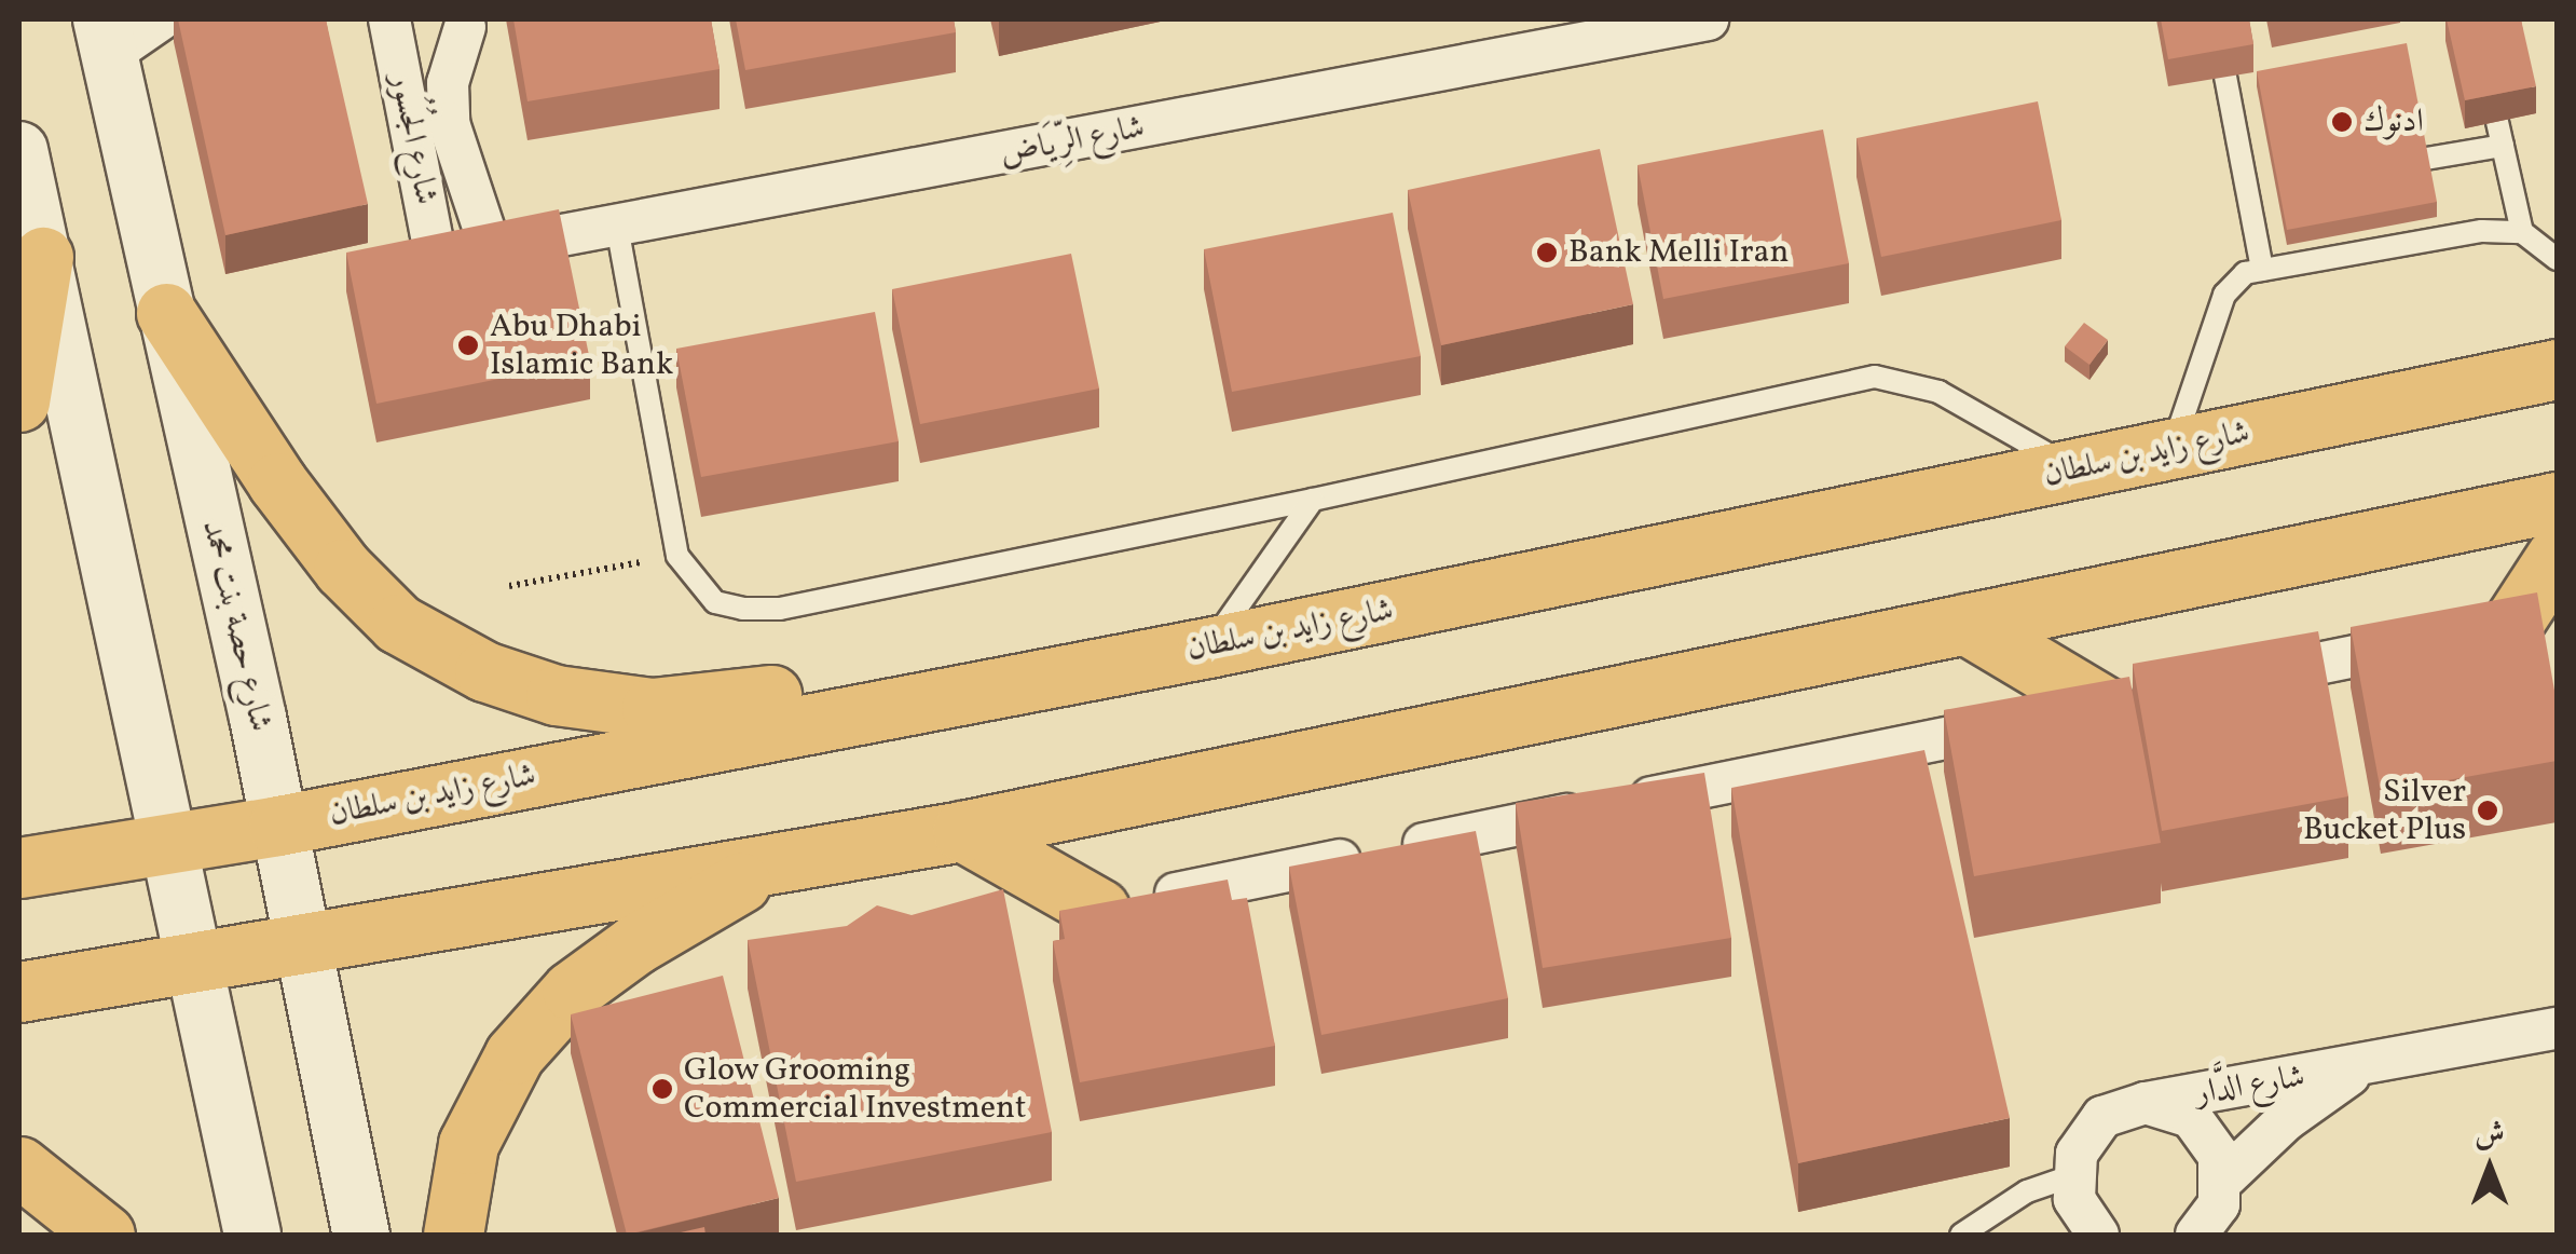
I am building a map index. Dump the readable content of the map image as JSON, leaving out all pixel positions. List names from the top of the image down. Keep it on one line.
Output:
{"streets":{"highway":["شارع زايد بن سلطان"],"main road":["شارع حصة بنت محمد"],"street":["شارع الجُسُور","شارع الرِّيَاض","شارع الدَّار"]},"crossings":[["شارع الجُسُور","شارع الرِّيَاض"],["شارع زايد بن سلطان","شارع حصة بنت محمد"]],"places":["ادنوك","Bank Melli Iran","Abu Dhabi Islamic Bank","Silver Bucket Plus","Glow Grooming Commercial Investment"],"north":"top"}
